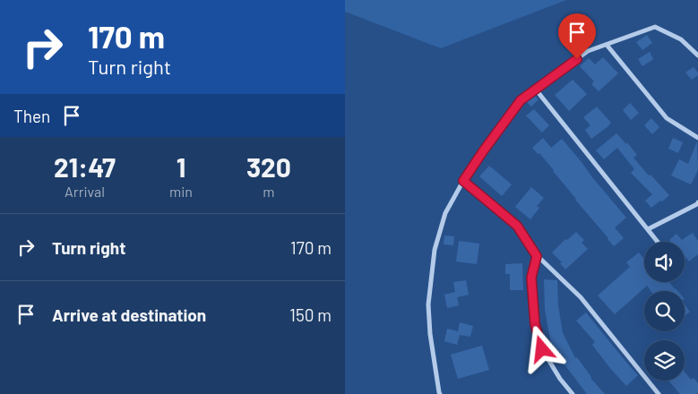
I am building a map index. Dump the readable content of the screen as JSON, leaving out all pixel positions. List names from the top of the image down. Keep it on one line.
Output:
{"page":{"turn":["170 m","Turn right"],"then":"Then","eta":["21:47","Arrival","1","min","320","m"],"list":[{"name":"Turn right","value":"170 m"},{"name":"Arrive at destination","value":"150 m"}]}}
